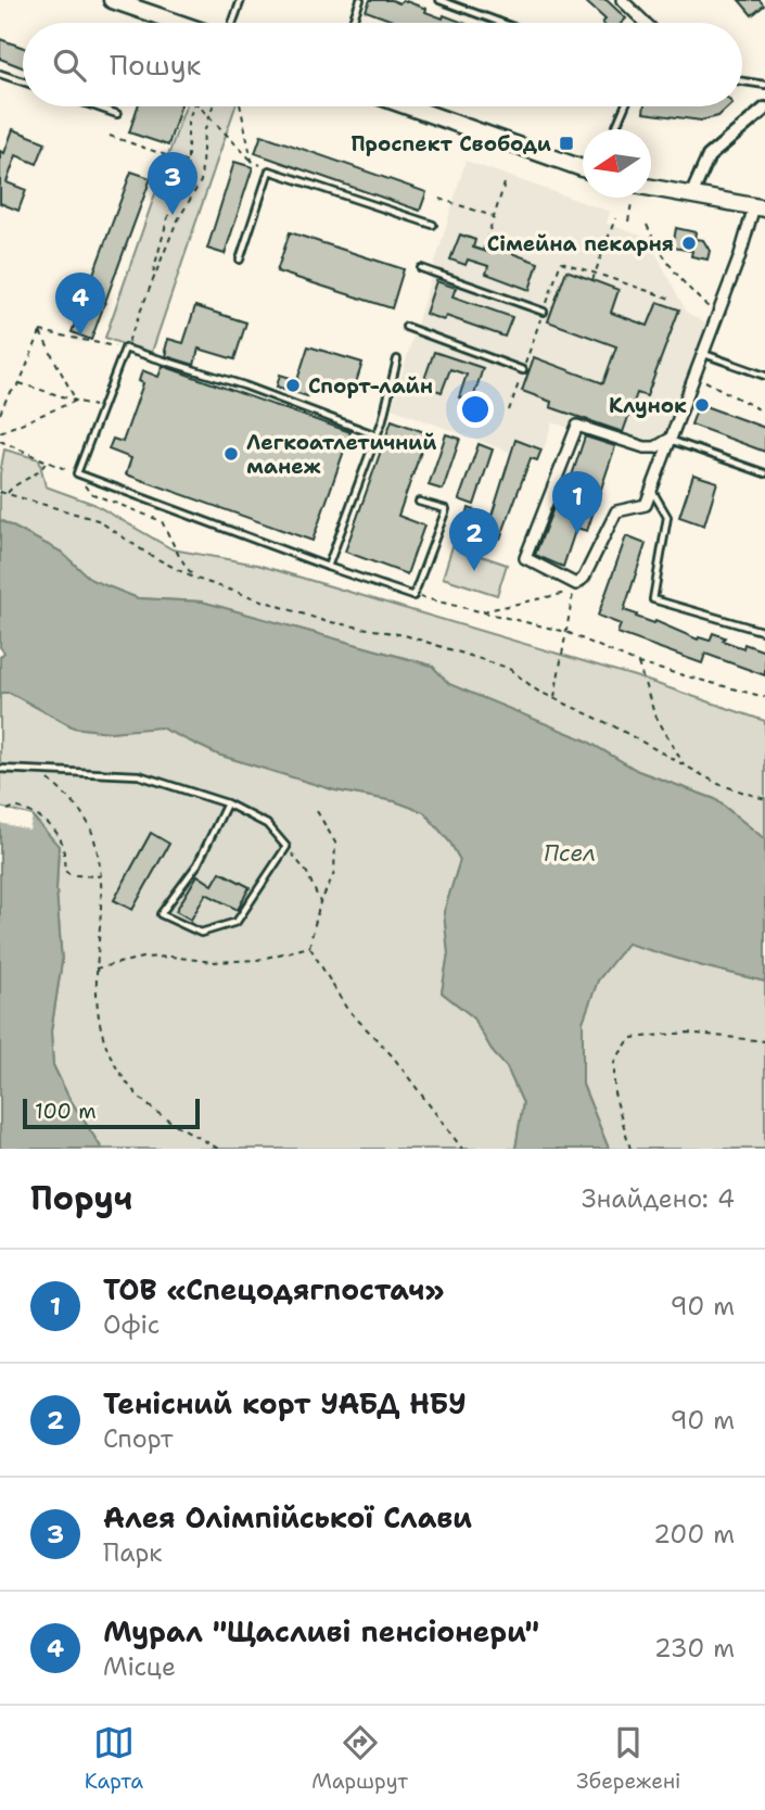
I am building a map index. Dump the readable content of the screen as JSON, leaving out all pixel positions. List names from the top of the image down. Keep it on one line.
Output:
{"water":["Псел"],"places":{"transit":["Проспект Свободи"],"other":["Сімейна пекарня","Спорт-лайн","Клунок","Легкоатлетичний манеж"]},"scale_bar":"100 m","north":"left","page":{"search":"Пошук","pins":["3","4","1","2"],"scale":"100 m","heading":["Поруч","Знайдено: 4"],"list":[{"mark":"1","name":"ТОВ «Спецодягпостач»","note":"Офіс","value":"90 m"},{"mark":"2","name":"Тенісний корт УАБД НБУ","note":"Спорт","value":"90 m"},{"mark":"3","name":"Алея Олімпійської Слави","note":"Парк","value":"200 m"},{"mark":"4","name":"Мурал \"Щасливі пенсіонери\"","note":"Місце","value":"230 m"}],"nav":["Карта","Маршрут","Збережені"]}}
